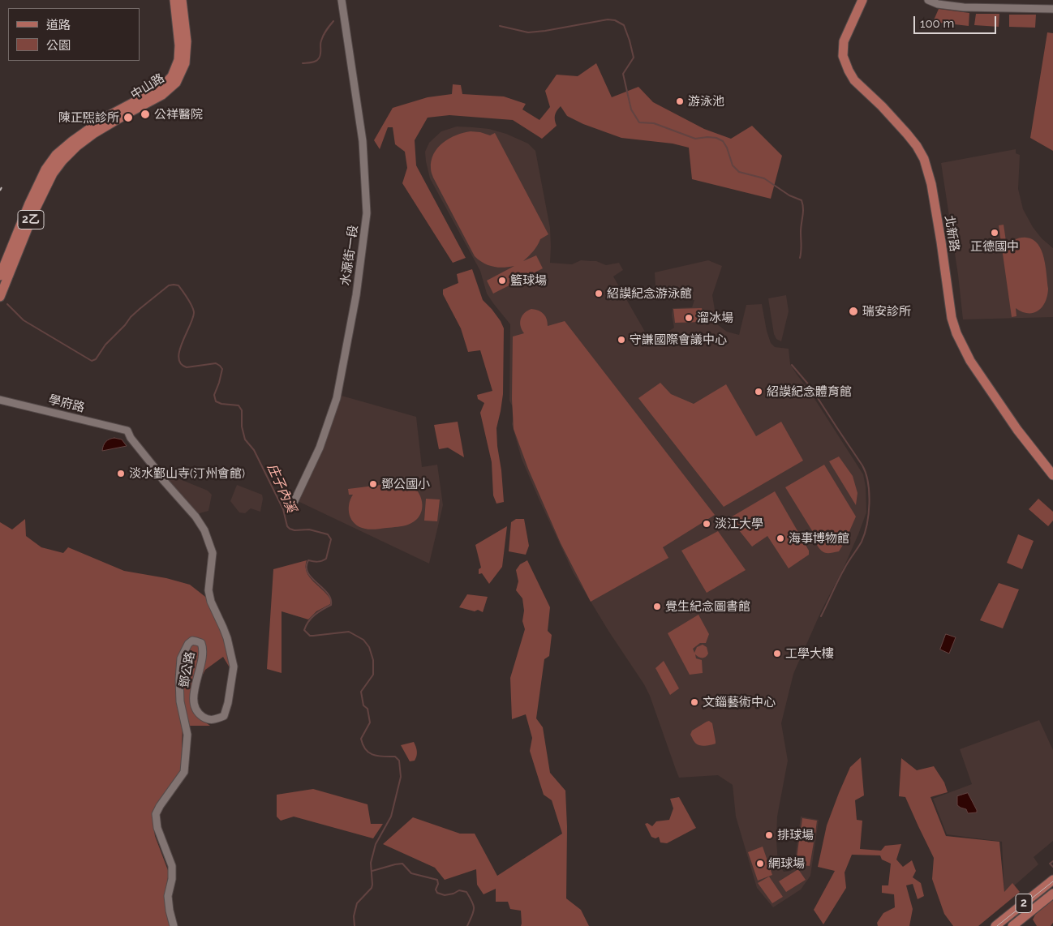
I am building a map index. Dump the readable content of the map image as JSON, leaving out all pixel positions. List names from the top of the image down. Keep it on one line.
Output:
{"streets":{"main road":["中山路","2乙","北新路","2"],"street":["水源街一段","學府路","鄧公路"]},"crossings":[["中山路","2乙"],["學府路","鄧公路"]],"water":["庄子內溪"],"places":["游泳池","公祥醫院","陳正煕診所","正德國中","籃球場","紹謨紀念游泳館","瑞安診所","溜冰場","守謙國際會議中心","紹謨紀念體育館","淡水鄞山寺(汀州會館)","鄧公國小","淡江大學","海事博物館","覺生紀念圖書館","工學大樓","文錙藝術中心","排球場","網球場"],"legend":["道路","公園"],"scale_bar":"100 m"}
